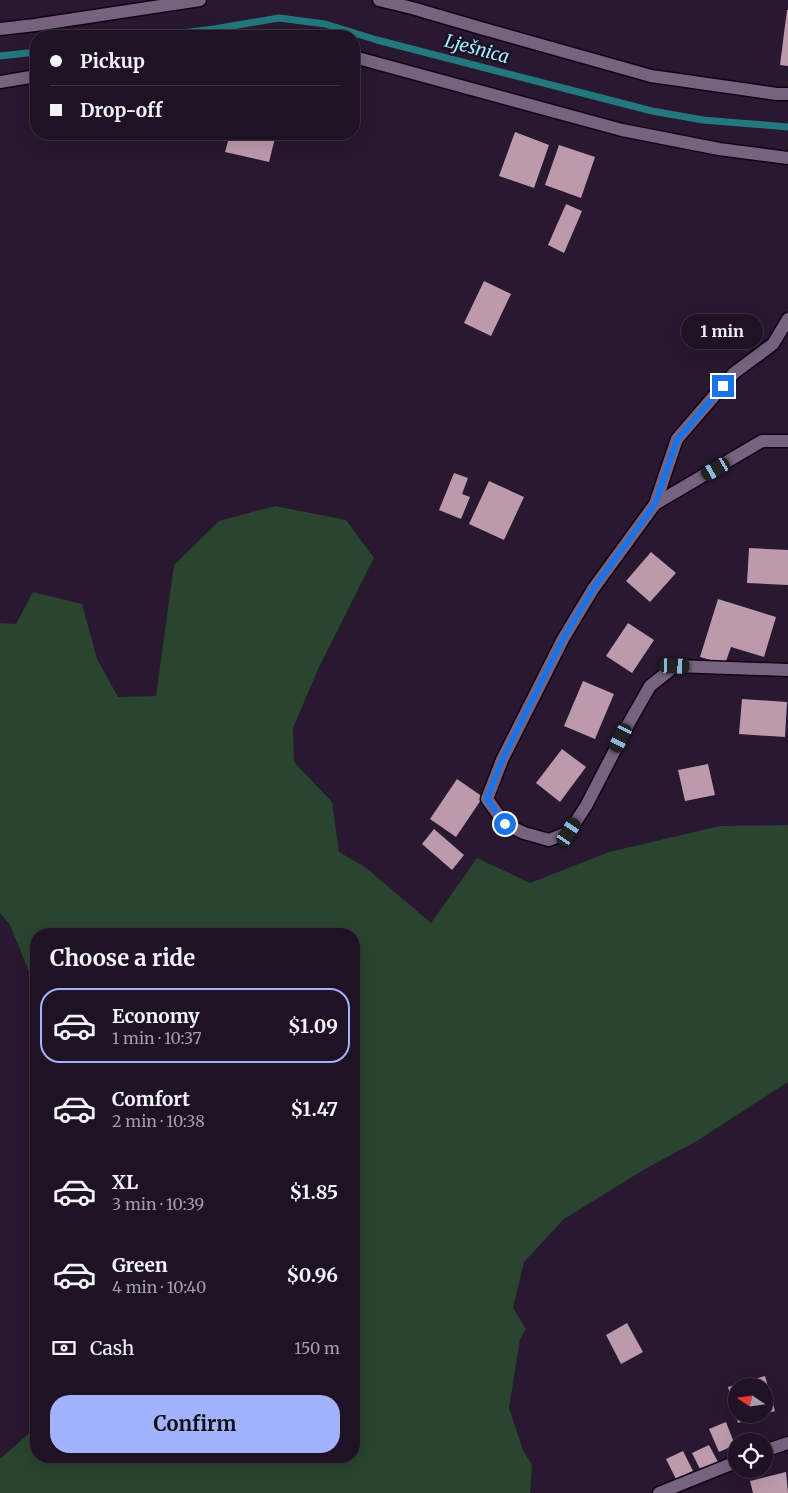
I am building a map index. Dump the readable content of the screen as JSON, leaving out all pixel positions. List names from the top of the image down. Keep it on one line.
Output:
{"water":["Lješnica"],"north":"left","page":{"banner":["Pickup","Drop-off"],"bubble":"1 min","heading":"Choose a ride","list":[{"name":"Economy","note":"1 min · 10:37","value":"$1.09"},{"name":"Comfort","note":"2 min · 10:38","value":"$1.47"},{"name":"XL","note":"3 min · 10:39","value":"$1.85"},{"name":"Green","note":"4 min · 10:40","value":"$0.96"}],"pay":["Cash","150 m"],"buttons":"Confirm"}}
